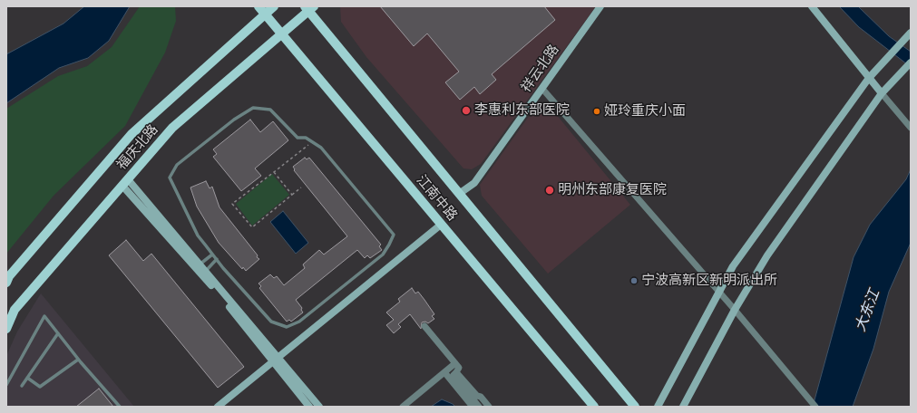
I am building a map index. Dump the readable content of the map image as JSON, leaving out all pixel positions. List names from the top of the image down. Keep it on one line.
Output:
{"streets":{"main road":["福庆北路","江南中路"],"street":["祥云北路"]},"crossings":[["祥云北路","江南中路"],["福庆北路","江南中路"]],"water":["大东江"],"places":["李惠利东部医院","娅玲重庆小面","明州东部康复医院","宁波高新区新明派出所"]}
